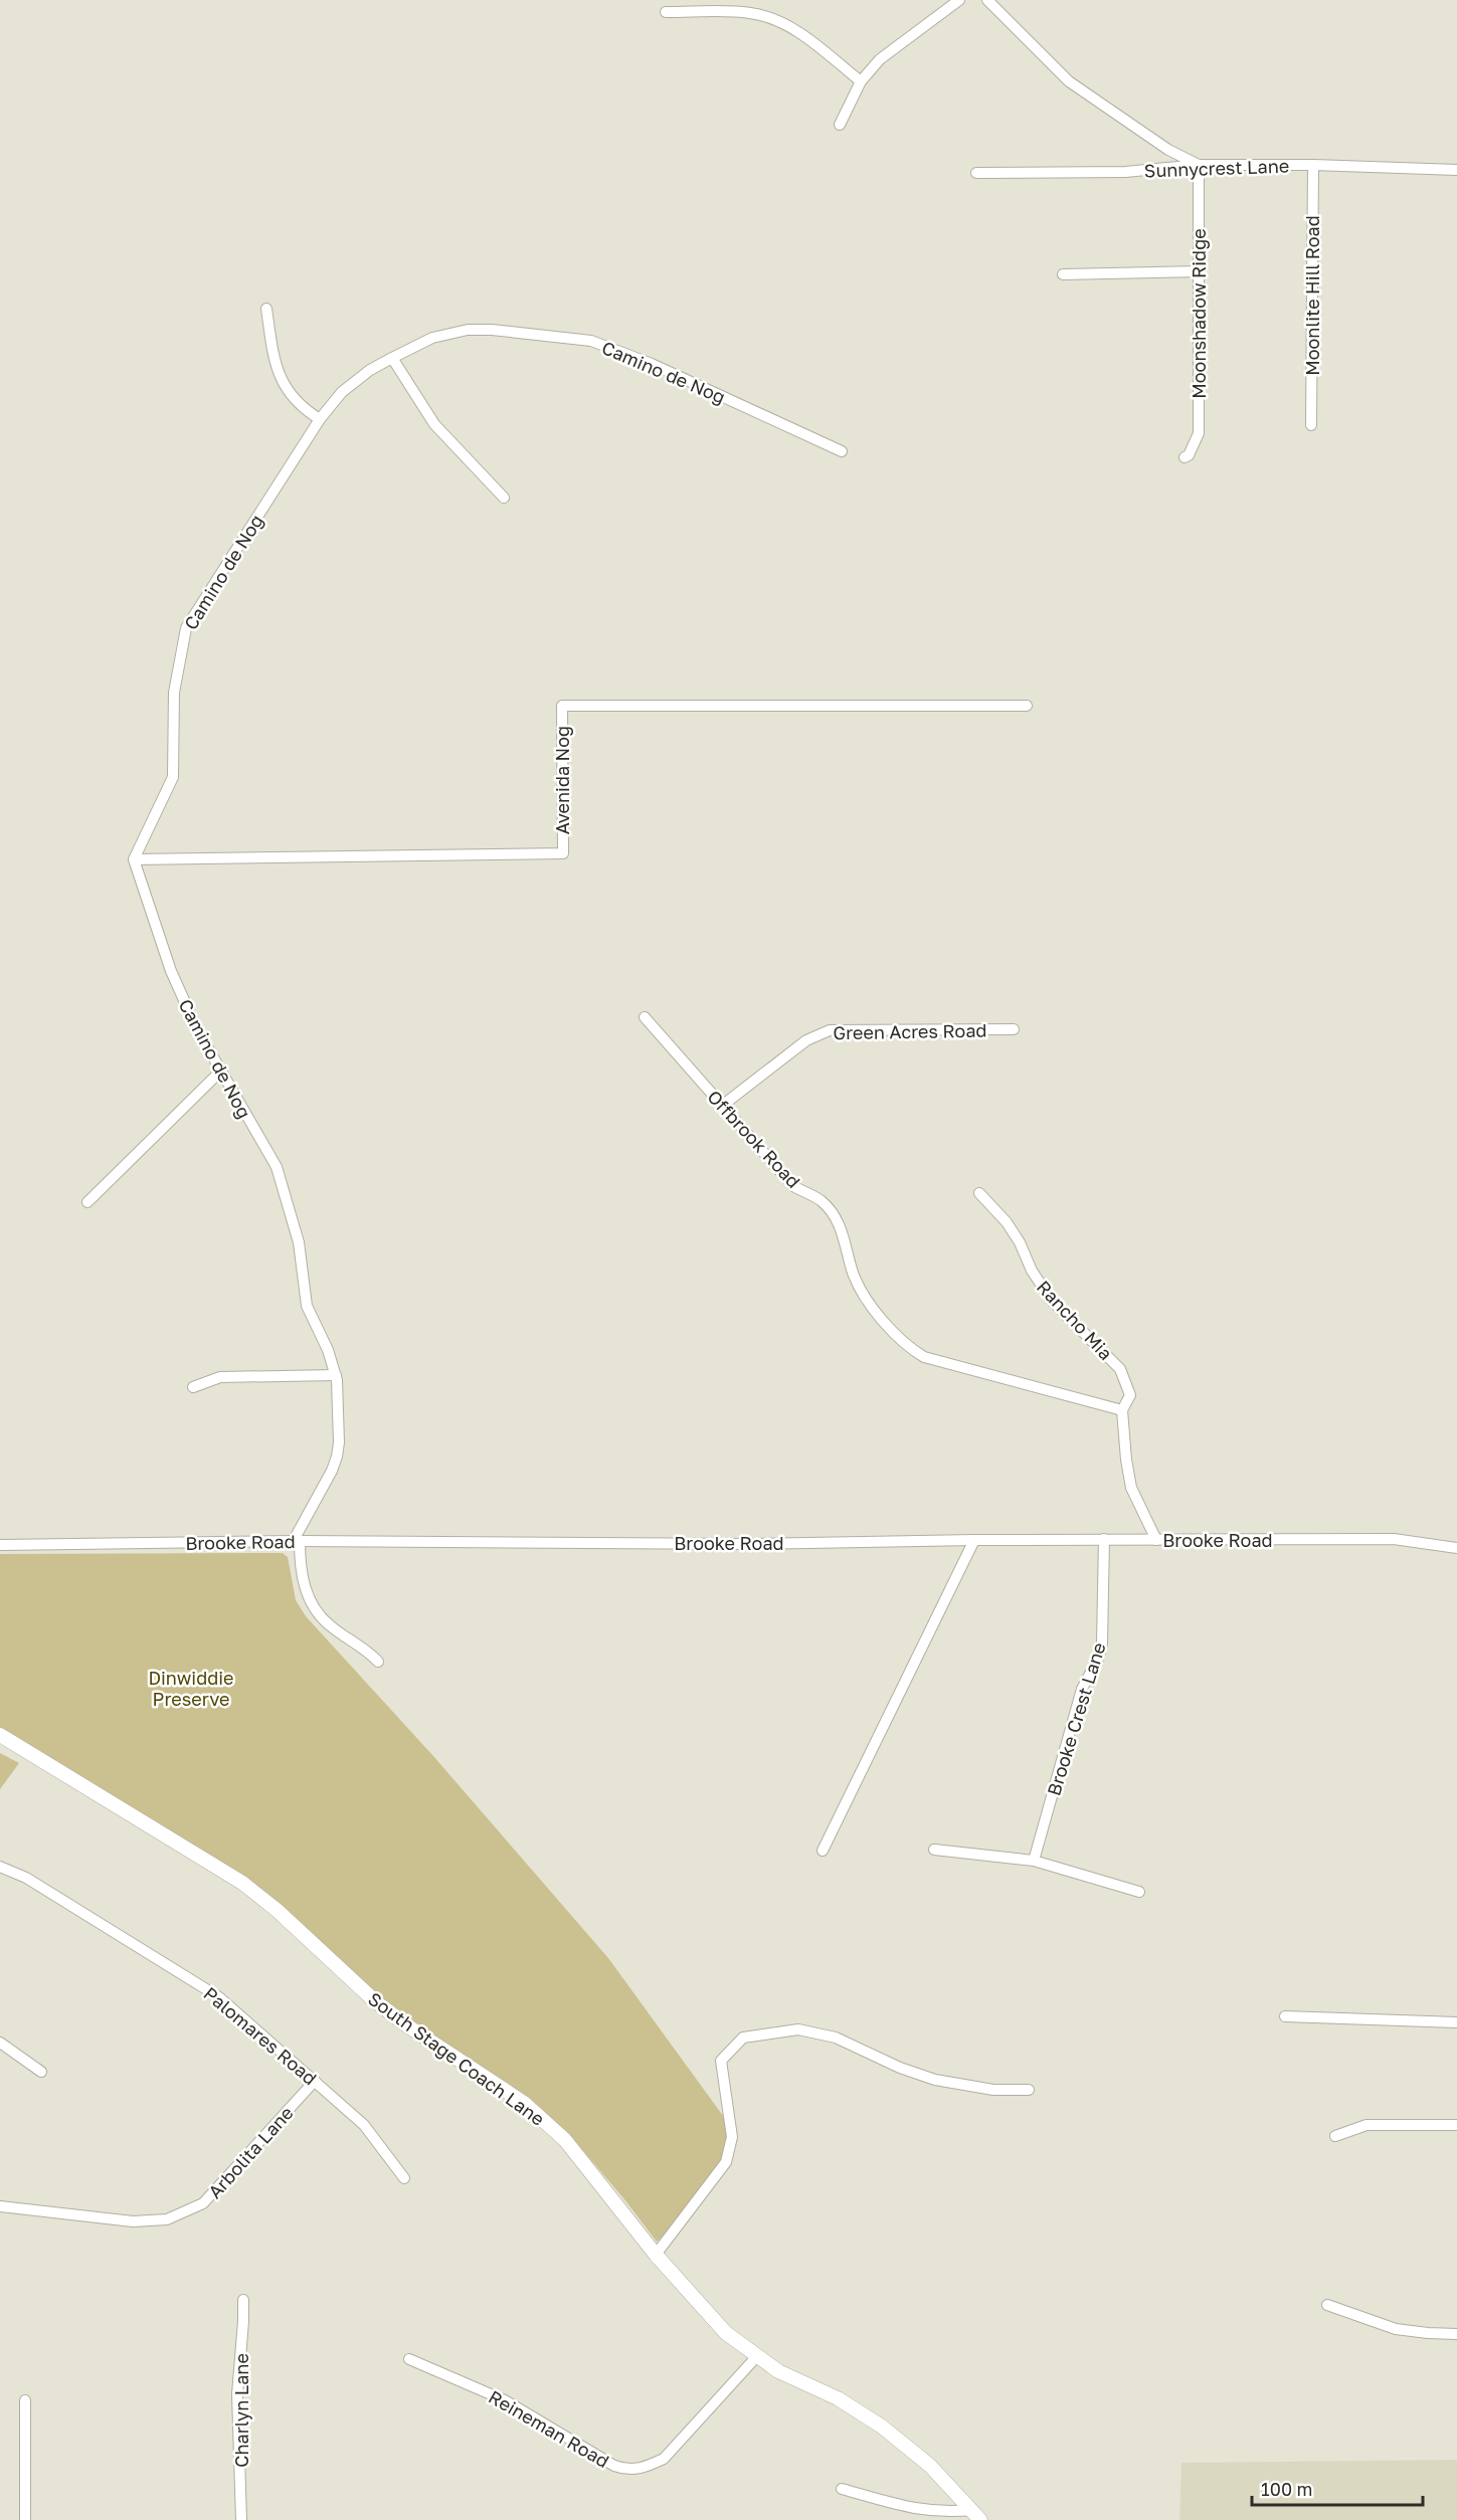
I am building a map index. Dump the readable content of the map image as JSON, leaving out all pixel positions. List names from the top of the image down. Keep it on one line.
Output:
{"streets":{"main road":["South Stage Coach Lane"],"street":["Sunnycrest Lane","Moonlite Hill Road","Moonshadow Ridge","Camino de Nog","Avenida Nog","Green Acres Road","Offbrook Road","Rancho Mia","Brooke Road","Brooke Crest Lane","Palomares Road","Arbolita Lane","Charlyn Lane","Reineman Road"]},"crossings":[["Sunnycrest Lane","Moonlite Hill Road"],["Sunnycrest Lane","Moonshadow Ridge"],["Camino de Nog","Avenida Nog"],["Camino de Nog","Brooke Road"],["Green Acres Road","Offbrook Road"],["Offbrook Road","Rancho Mia"],["Rancho Mia","Brooke Road"],["Brooke Road","Brooke Crest Lane"],["Palomares Road","Arbolita Lane"],["South Stage Coach Lane","Reineman Road"]],"parks":["Dinwiddie Preserve"],"scale_bar":"100 m"}
